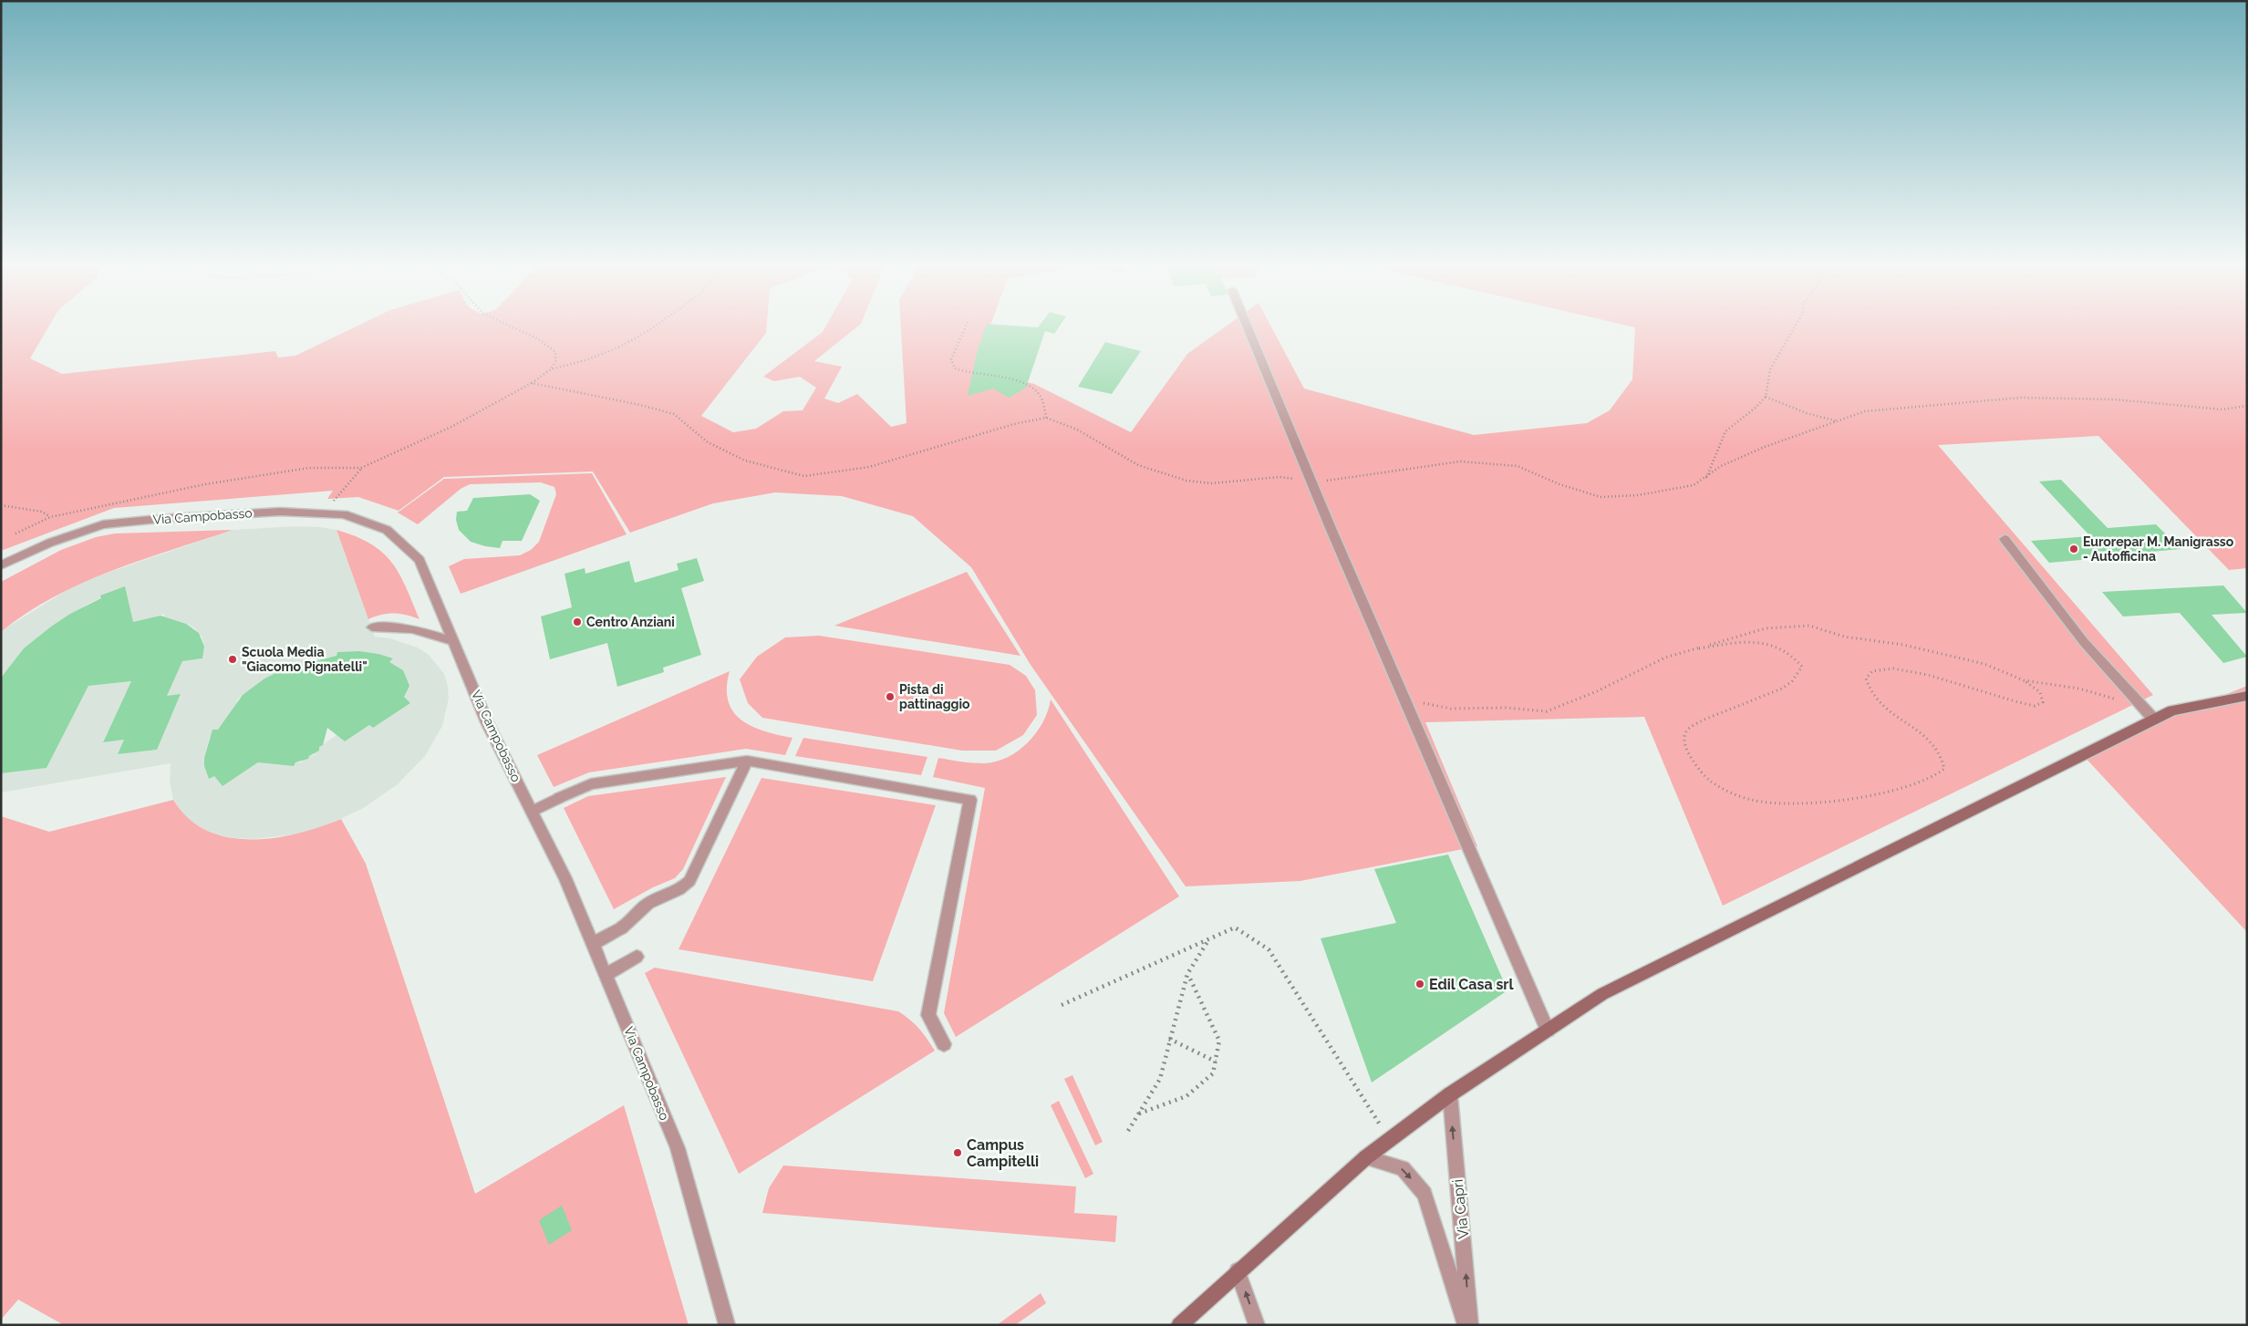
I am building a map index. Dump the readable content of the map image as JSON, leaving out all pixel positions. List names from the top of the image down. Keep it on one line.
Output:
{"streets":{"street":["Via Campobasso","Via Capri"]},"places":["Eurorepar M. Manigrasso - Autofficina","Centro Anziani","Scuola Media \"Giacomo Pignatelli\"","Pista di pattinaggio","Edil Casa srl","Campus Campitelli"]}
